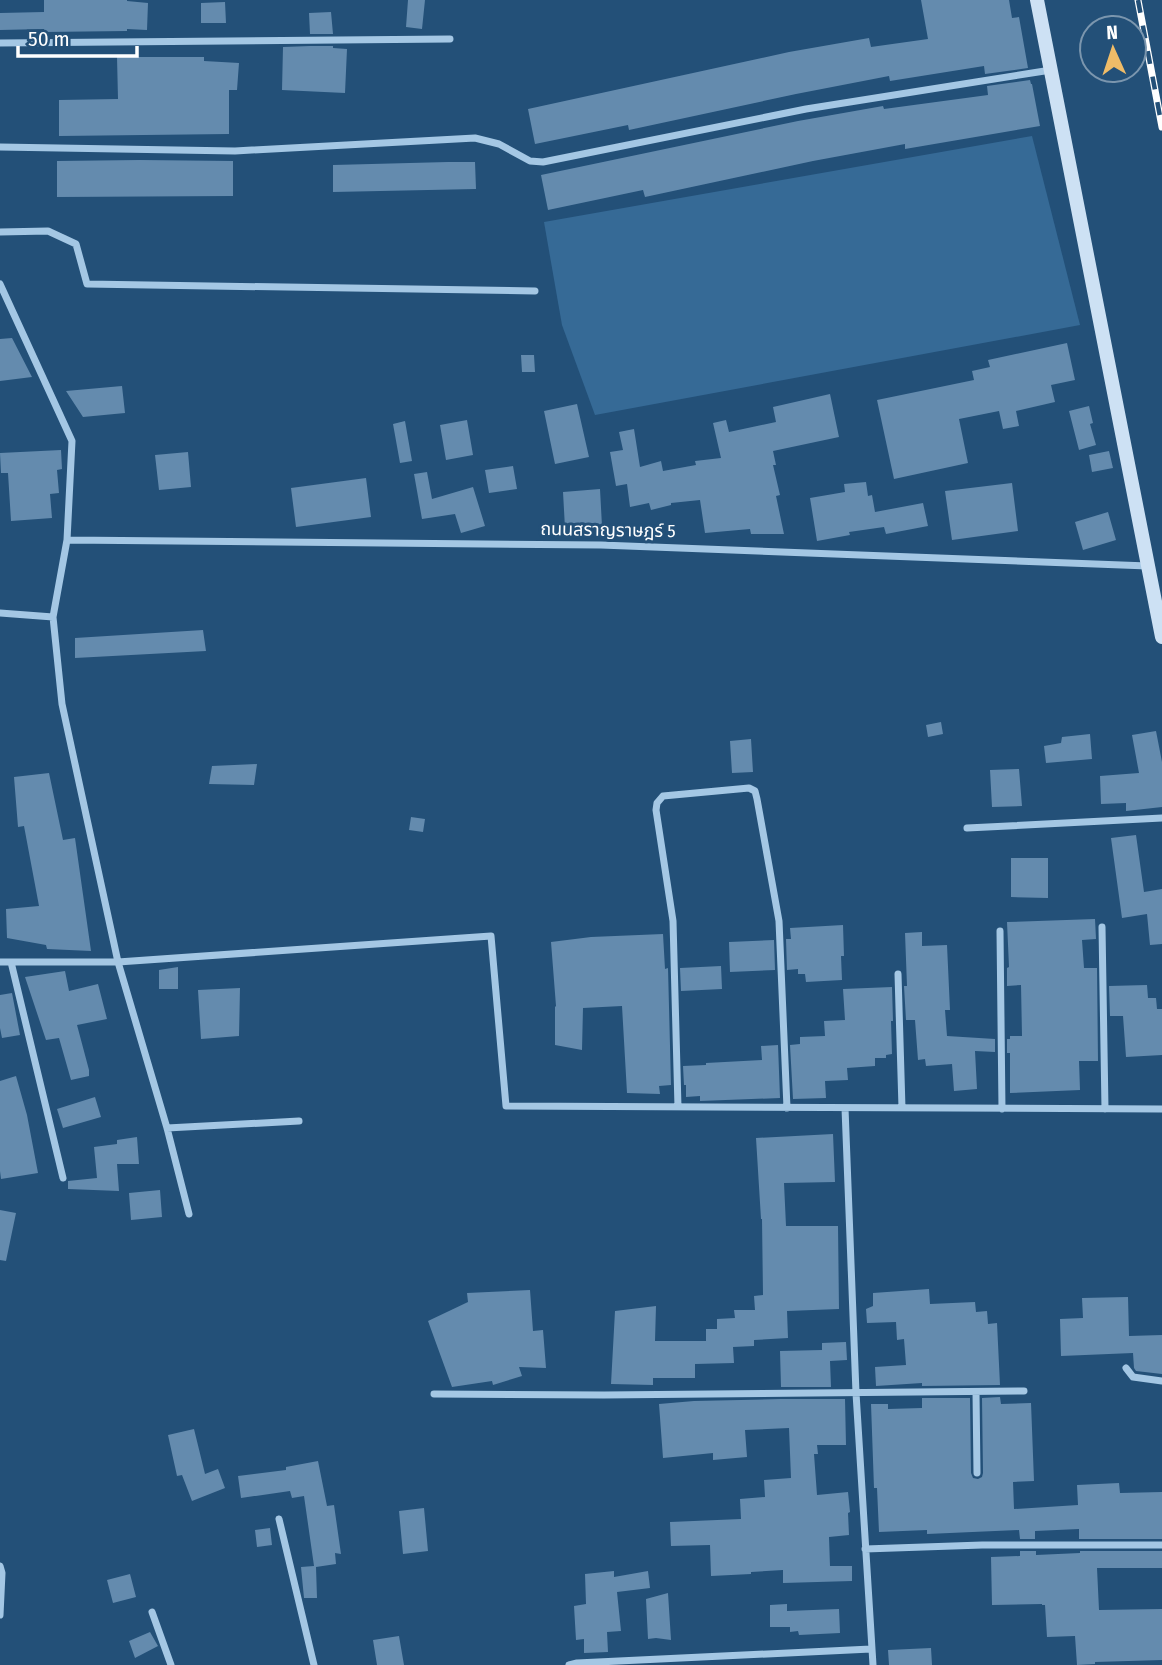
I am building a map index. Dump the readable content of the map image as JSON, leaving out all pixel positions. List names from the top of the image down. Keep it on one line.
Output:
{"streets":{"street":["ถนนสราญราษฎร์ 5"]},"scale_bar":"50 m","north":"top"}
